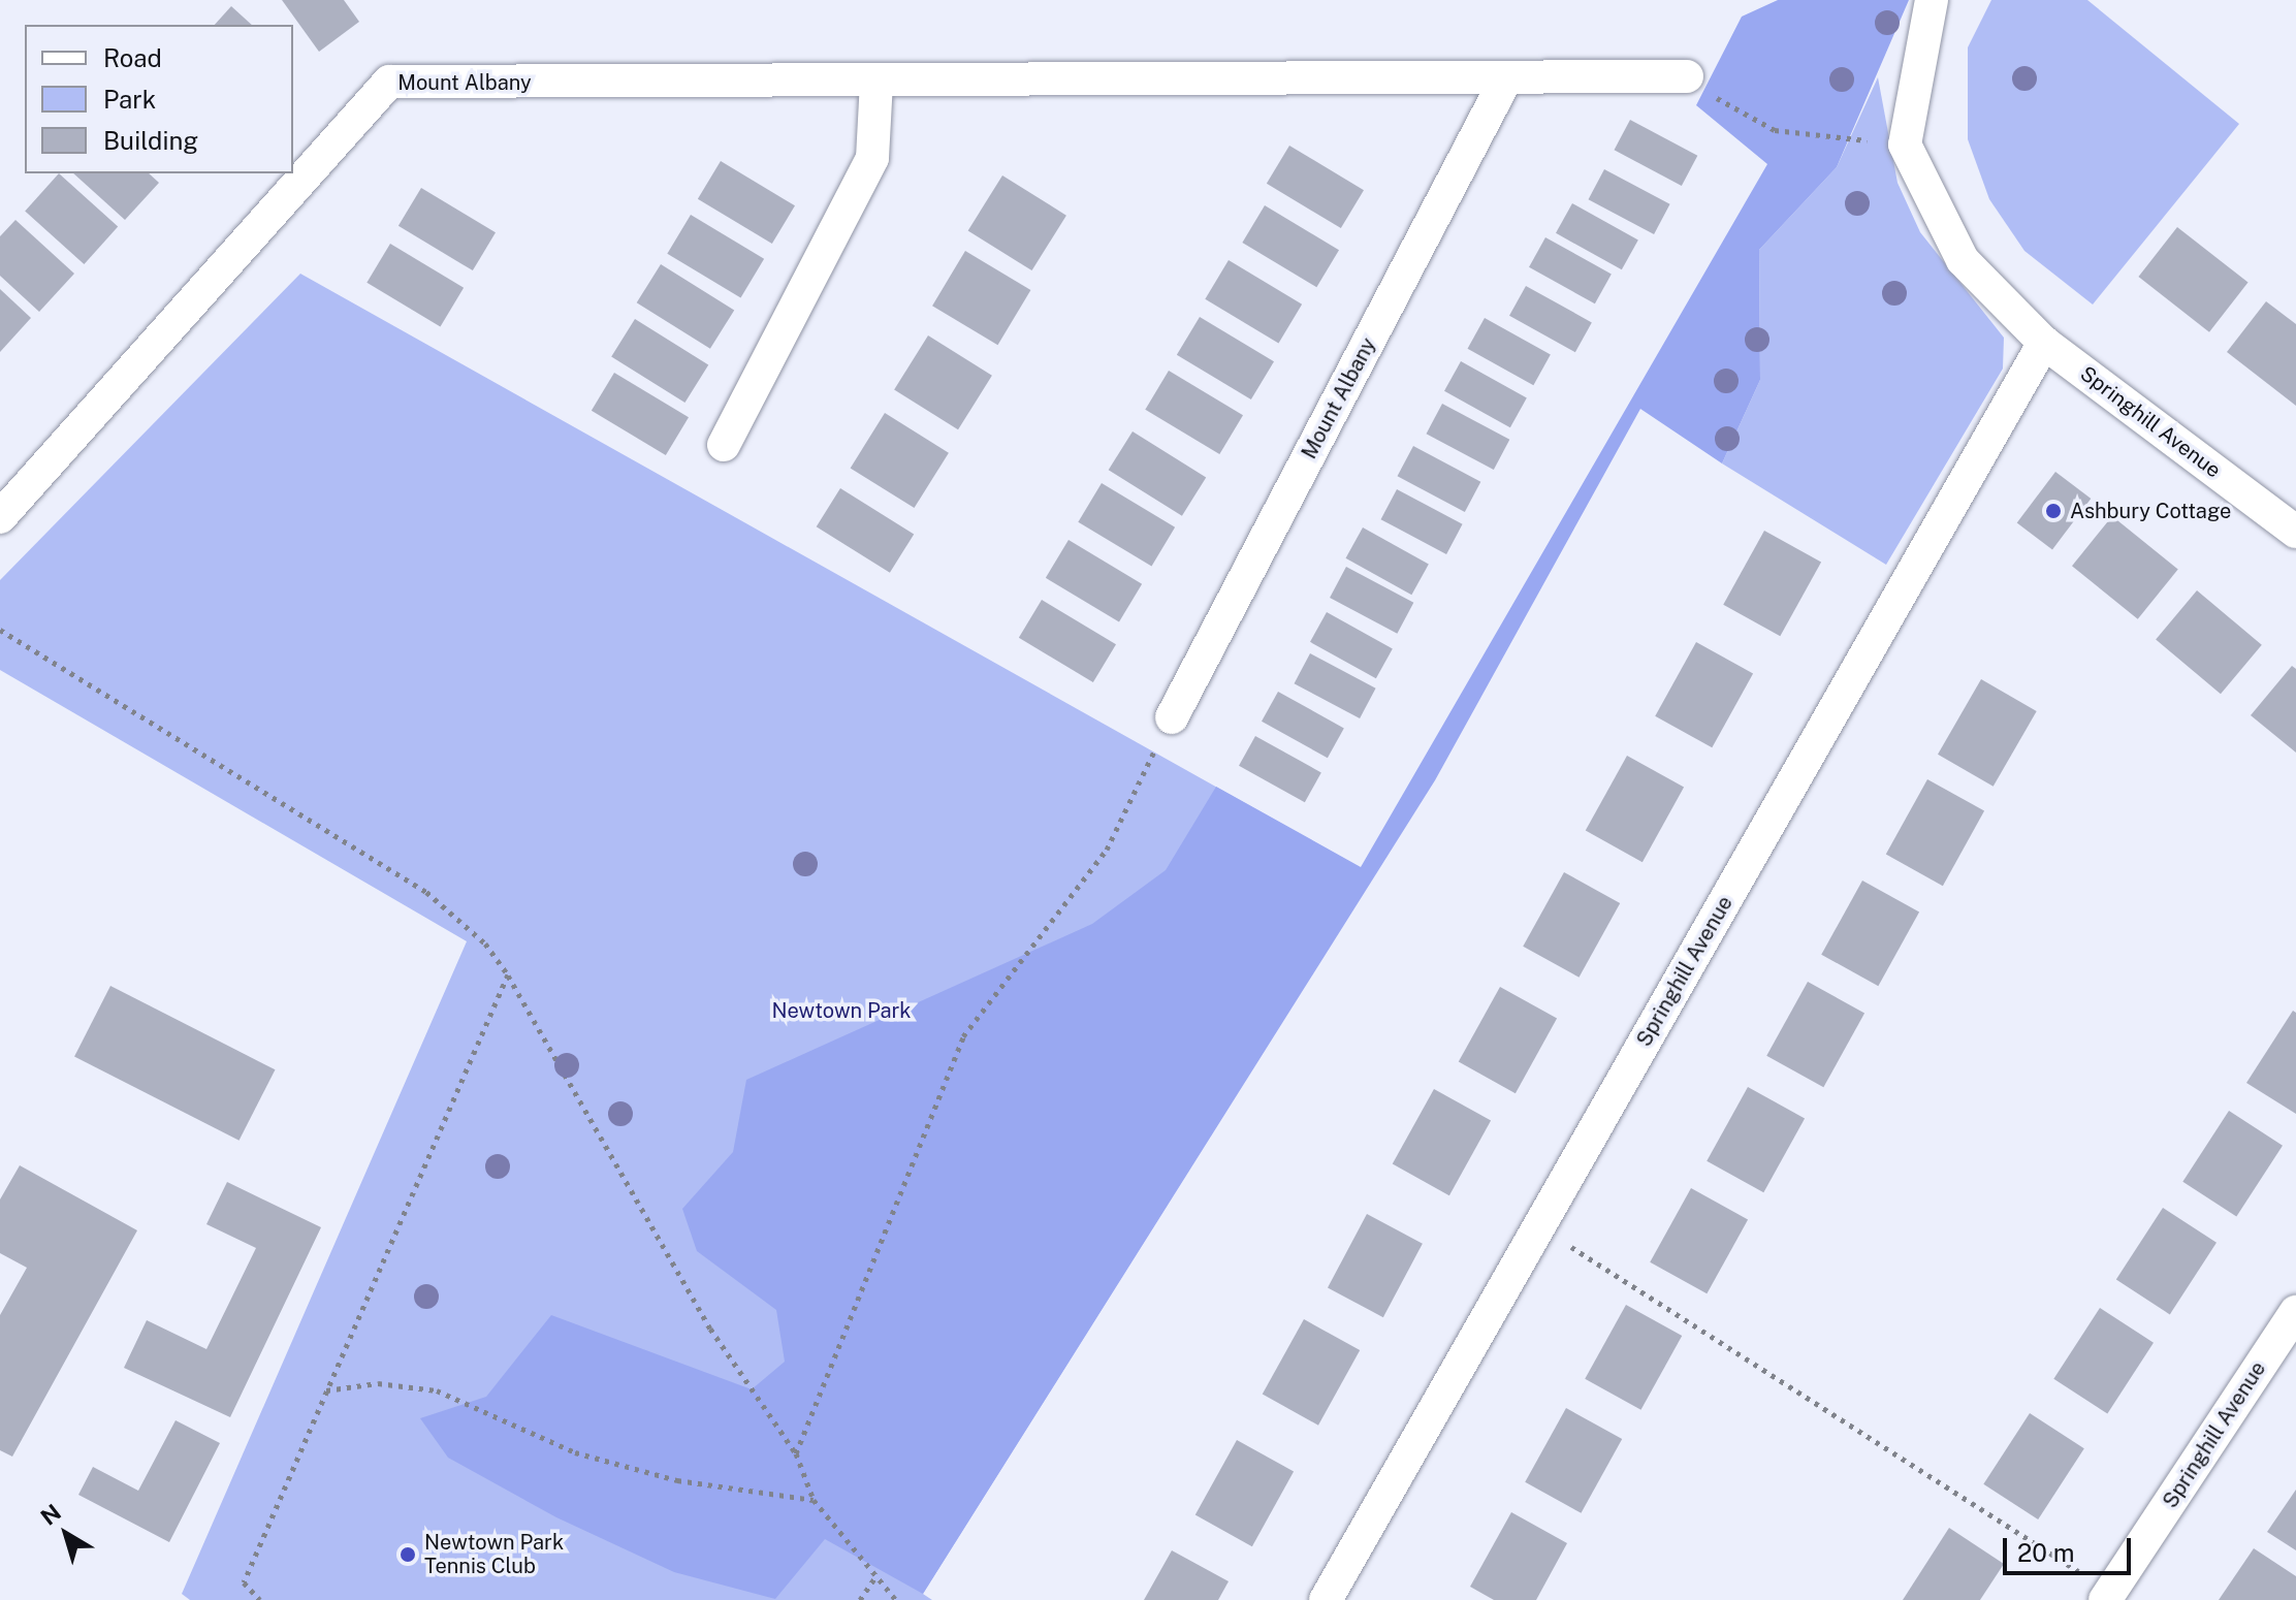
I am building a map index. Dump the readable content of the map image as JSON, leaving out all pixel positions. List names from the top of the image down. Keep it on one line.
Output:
{"streets":{"street":["Mount Albany","Springhill Avenue"]},"parks":["Newtown Park"],"places":["Ashbury Cottage","Newtown Park Tennis Club"],"legend":["Road","Park","Building"],"scale_bar":"20 m","north":"top left"}
